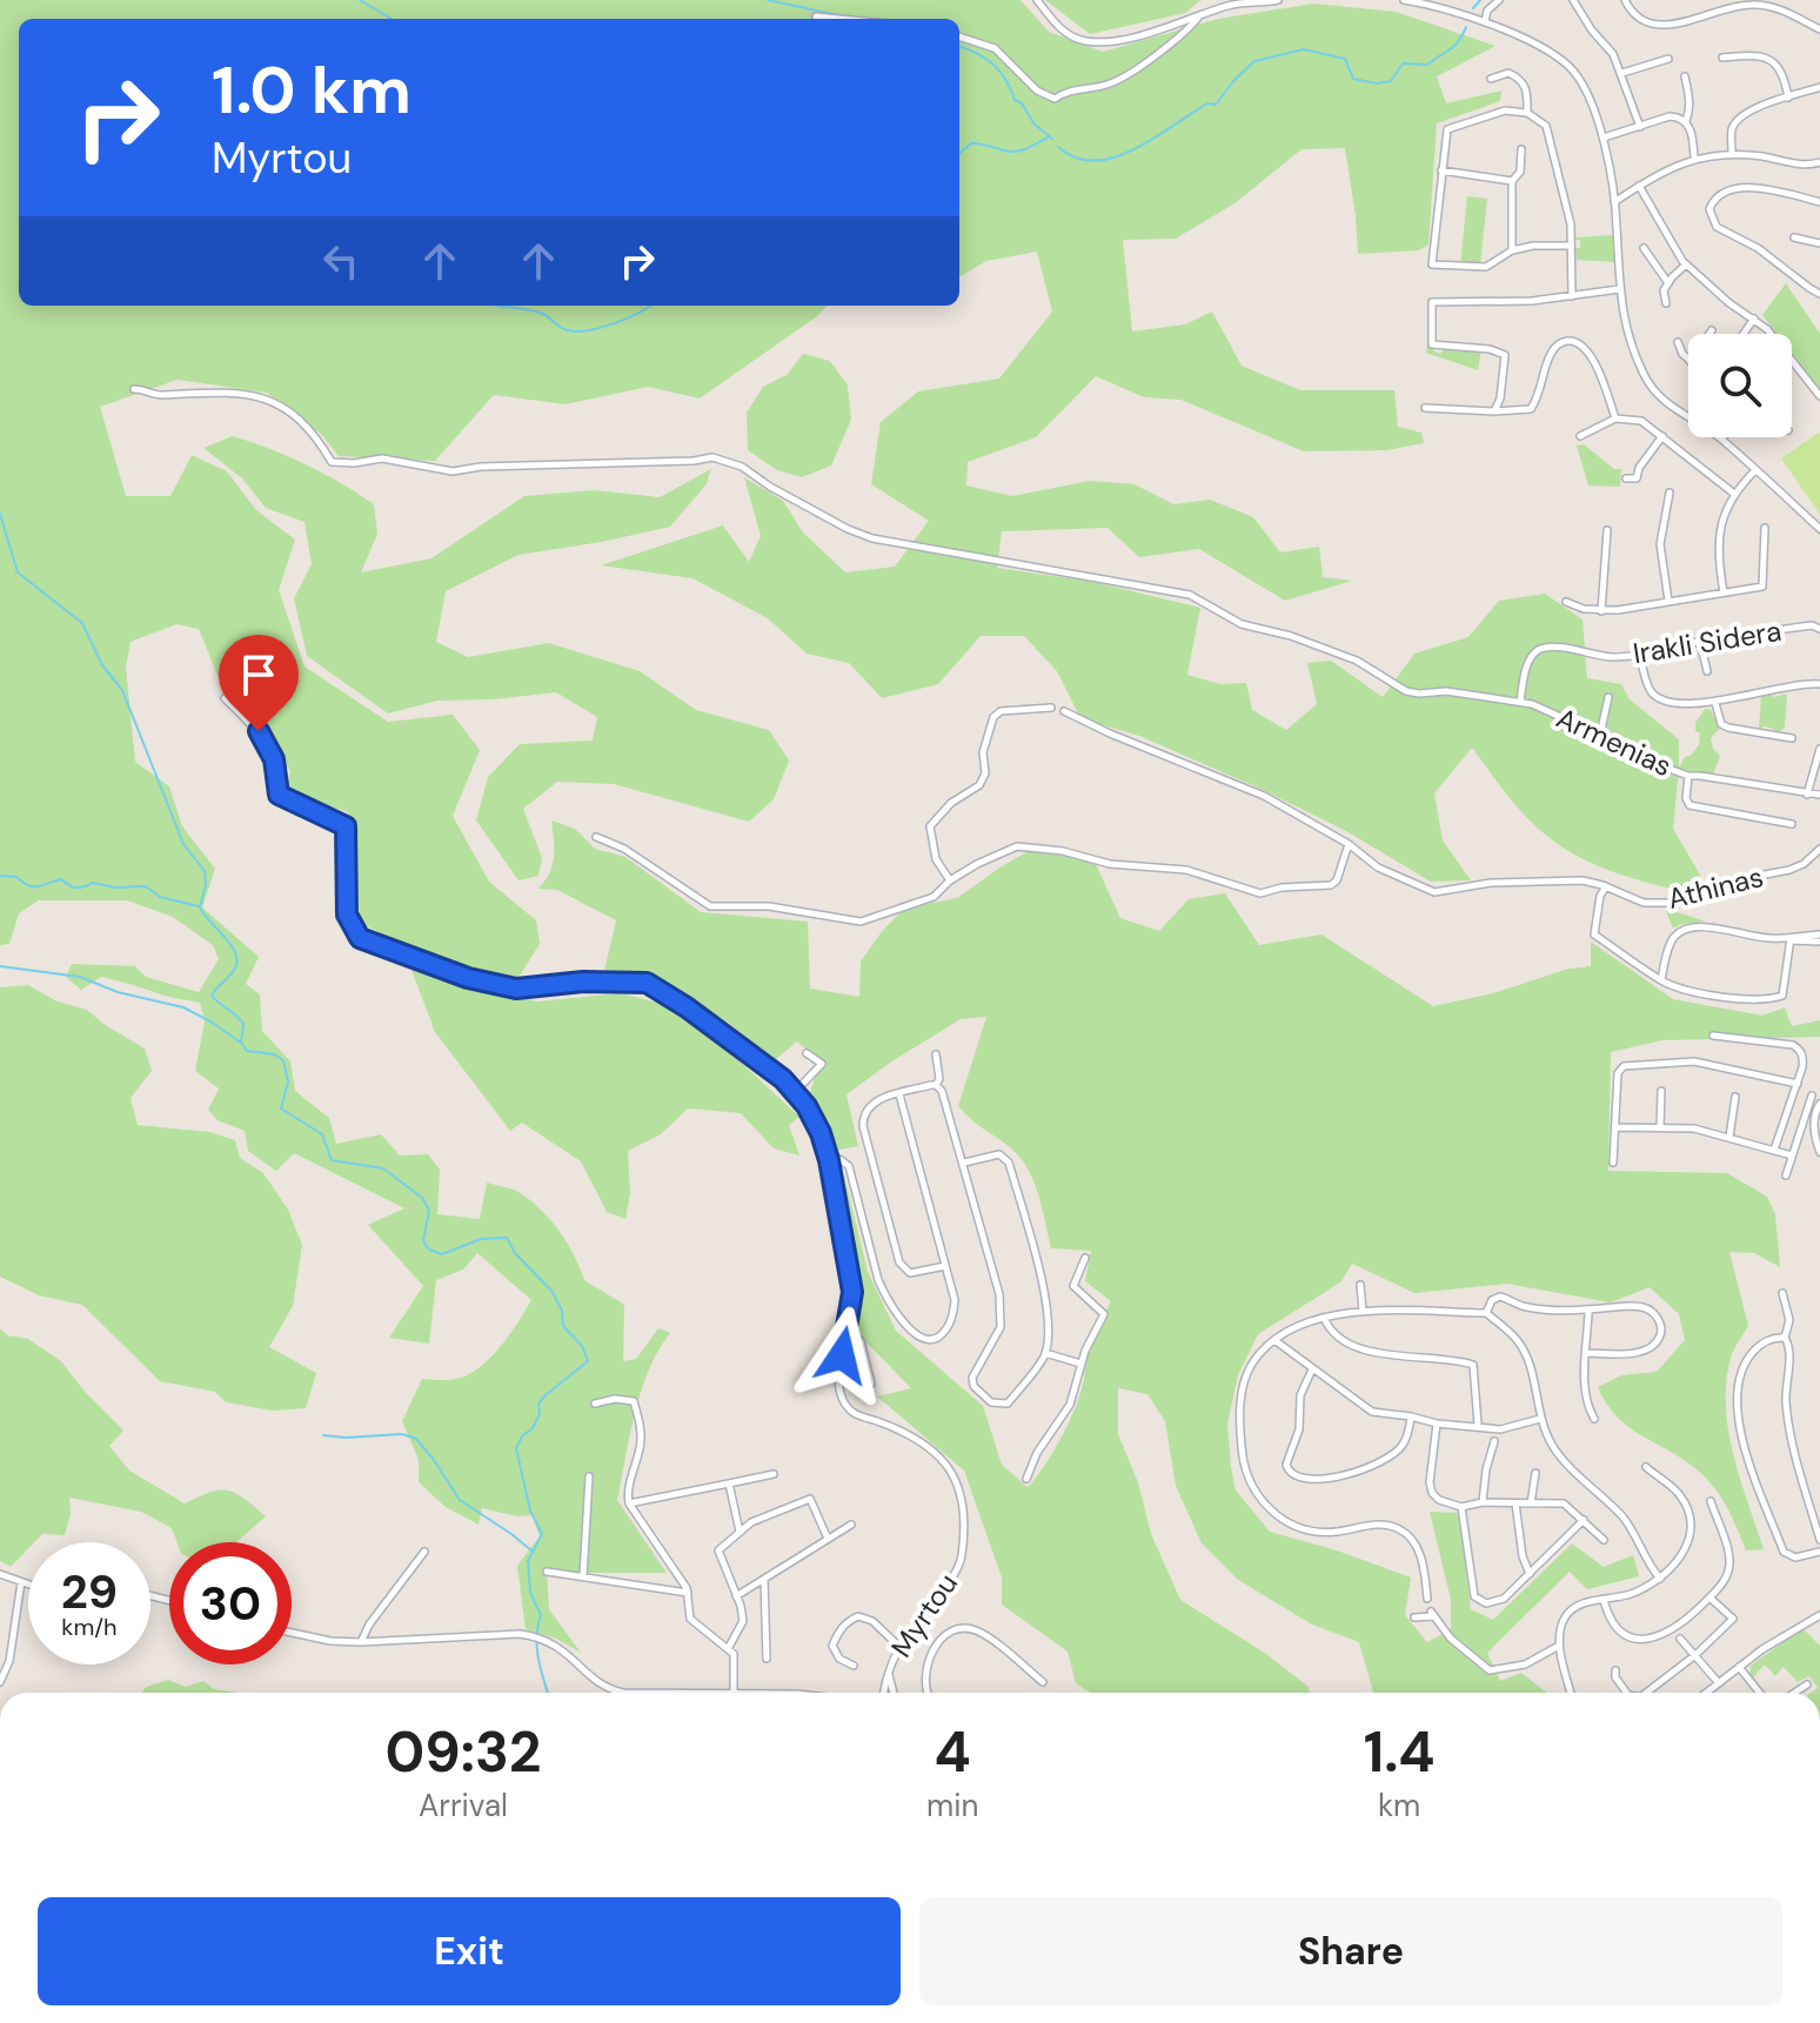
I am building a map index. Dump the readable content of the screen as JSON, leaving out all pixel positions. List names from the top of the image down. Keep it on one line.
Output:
{"streets":{"street":["Irakli Sidera","Armenias","Athinas","Myrtou"]},"crossings":[["Irakli Sidera","Armenias"]],"page":{"turn":["1.0 km","Myrtou"],"speed":"29 km/h","limit":"30","eta":["09:32","Arrival","4","min","1.4","km"],"buttons":["Exit","Share"]}}
